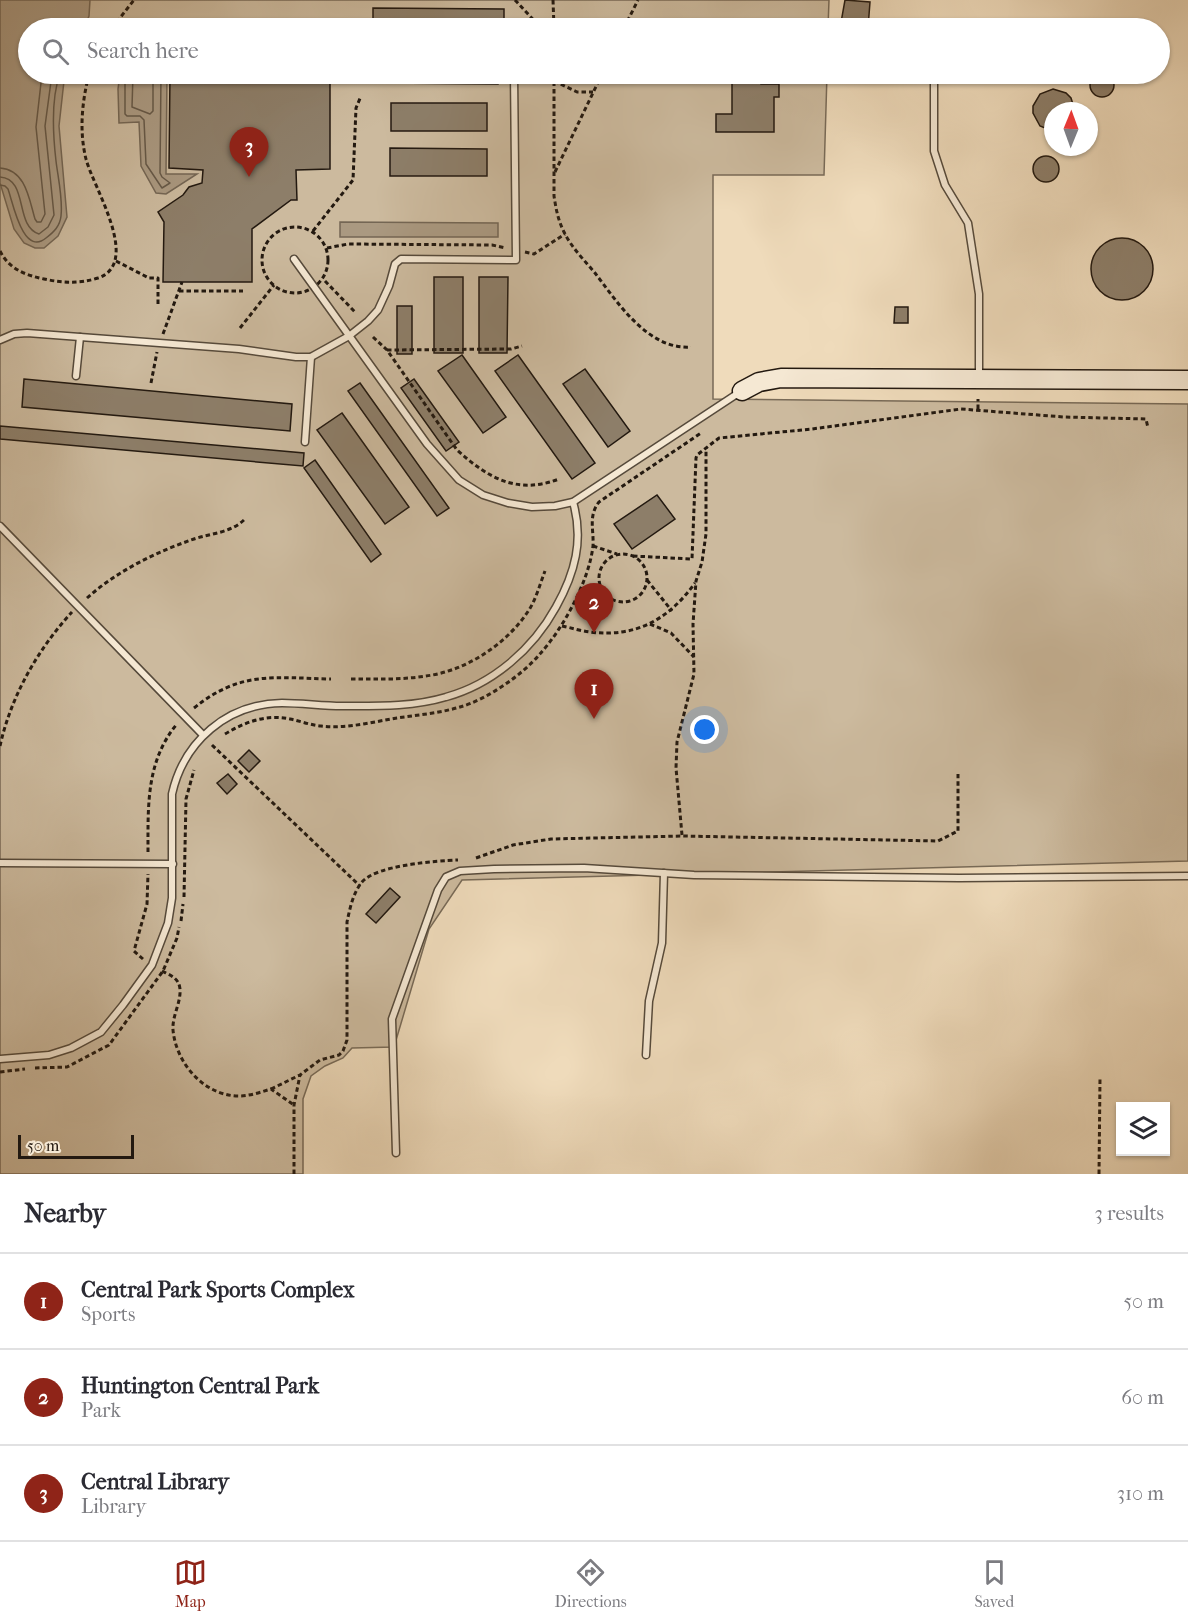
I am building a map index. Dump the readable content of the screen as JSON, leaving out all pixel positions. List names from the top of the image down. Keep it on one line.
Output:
{"scale_bar":"50 m","north":"top","page":{"search":"Search here","pins":["3","2","1"],"scale":"50 m","heading":["Nearby","3 results"],"list":[{"mark":"1","name":"Central Park Sports Complex","note":"Sports","value":"50 m"},{"mark":"2","name":"Huntington Central Park","note":"Park","value":"60 m"},{"mark":"3","name":"Central Library","note":"Library","value":"310 m"}],"nav":["Map","Directions","Saved"]}}
